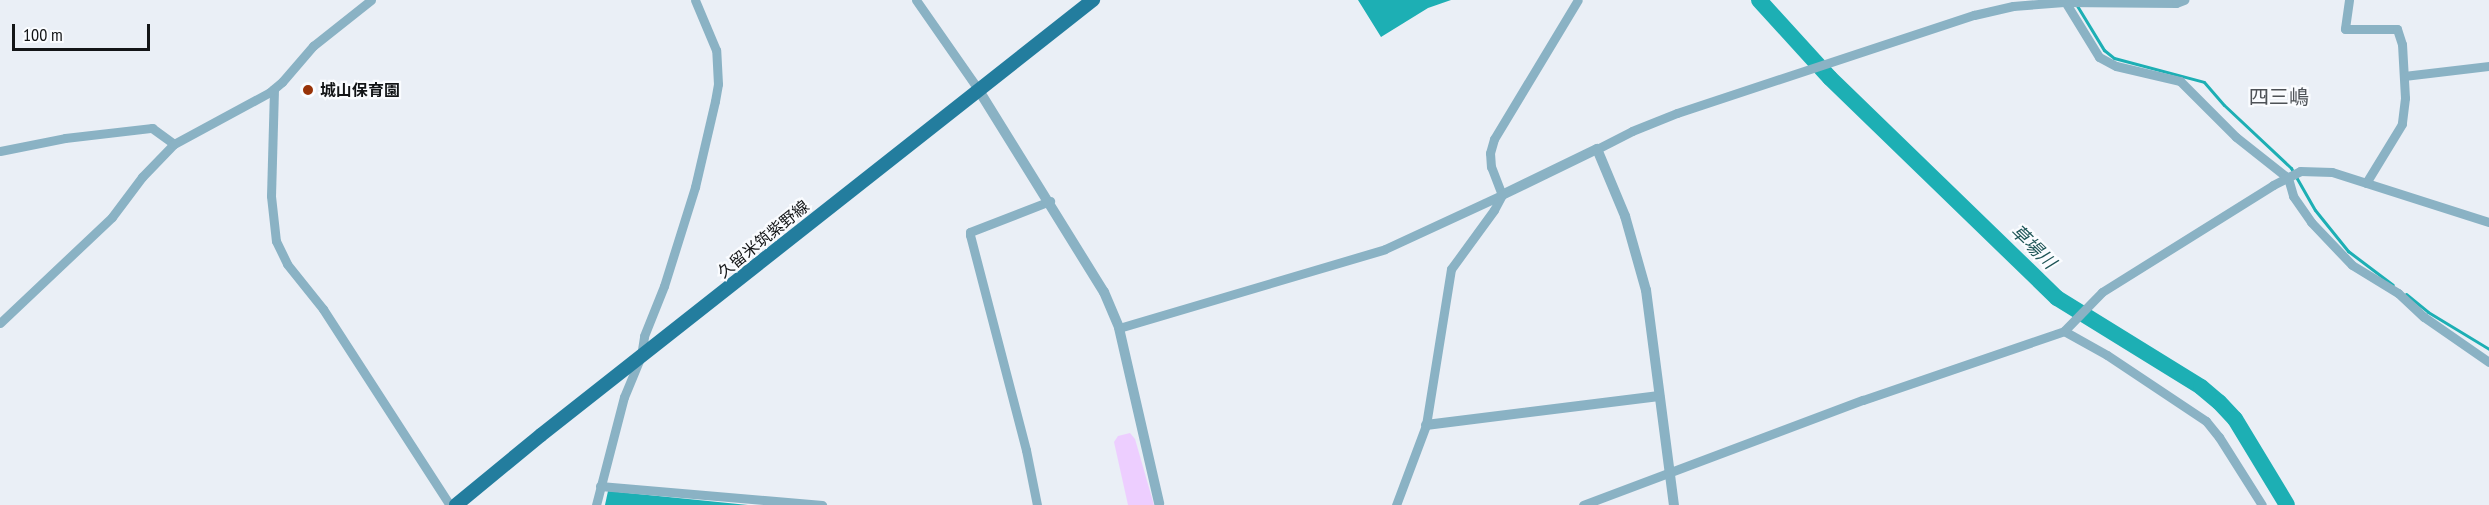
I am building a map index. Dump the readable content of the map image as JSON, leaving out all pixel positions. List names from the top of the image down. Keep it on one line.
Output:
{"streets":{"main road":["久留米筑紫野線"]},"districts":["四三嶋"],"water":["草場川"],"places":["城山保育園"],"scale_bar":"100 m"}
